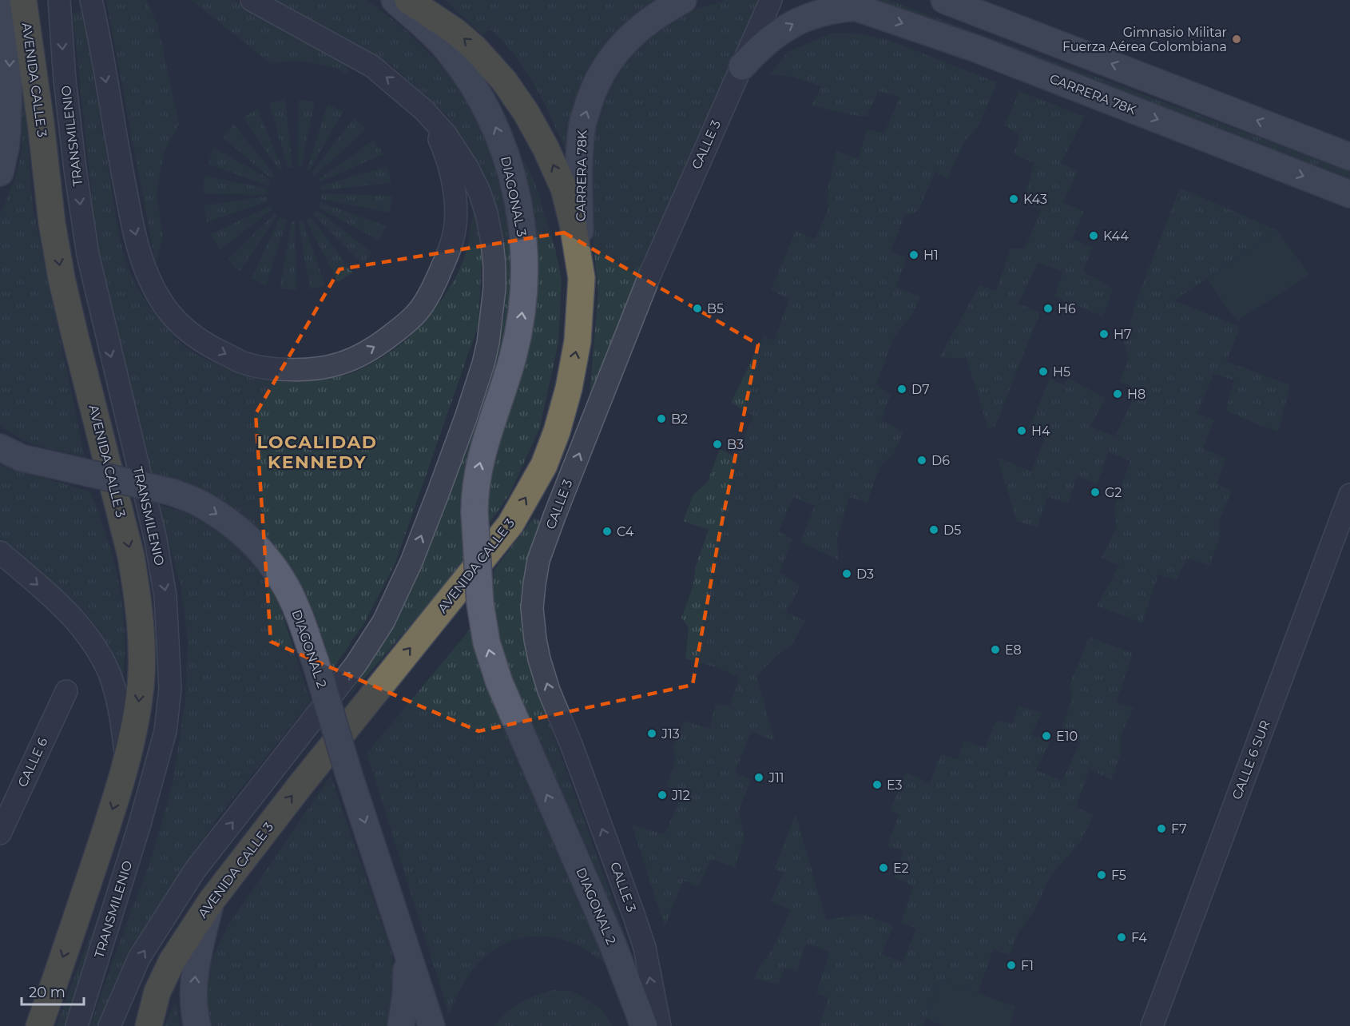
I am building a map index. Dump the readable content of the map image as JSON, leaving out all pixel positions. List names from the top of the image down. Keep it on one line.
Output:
{"streets":{"highway":["AVENIDA CALLE 3"],"main road":["CARRERA 78K","DIAGONAL 3","DIAGONAL 2"],"street":["TRANSMILENIO","CALLE 3","CALLE 6 SUR","CALLE 6"]},"crossings":[["AVENIDA CALLE 3","CARRERA 78K"],["DIAGONAL 3","DIAGONAL 2"]],"one_way":["TRANSMILENIO","DIAGONAL 3"],"districts":["LOCALIDAD KENNEDY"],"places":["Gimnasio Militar Fuerza Aérea Colombiana","K43","K44","H1","B5","H6","H7","H5","D7","H8","B2","H4","B3","D6","G2","D5","C4","D3","E8","J13","E10","J11","E3","J12","F7","E2","F5","F4","F1"],"scale_bar":"20 m"}
